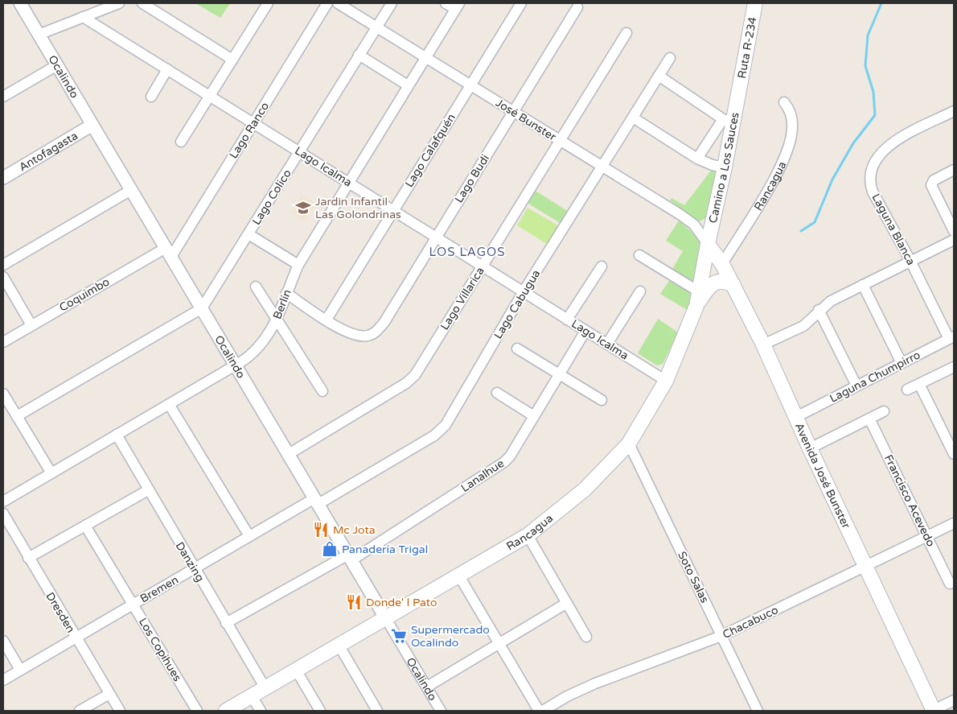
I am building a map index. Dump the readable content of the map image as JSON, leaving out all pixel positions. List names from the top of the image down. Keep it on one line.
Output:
{"streets":{"main road":["Ruta R-234","Camino a Los Sauces","Rancagua","Avenida José Bunster"],"street":["Ocalindo","José Bunster","Lago Ranco","Lago Calafquén","Antofagasta","Lago Icalma","Lago Budi","Lago Colico","Laguna Blanca","Coquimbo","Lago Villarica","Berlín","Lago Cabugua","Laguna Chumpirro","Lanalhue","Francisco Acevedo","Danzing","Soto Salas","Bremen","Dresden","Chacabuco","Los Copihues"]},"crossings":[["Ruta R-234","Camino a Los Sauces"],["Ocalindo","Lago Ranco"],["Ocalindo","Antofagasta"],["Ocalindo","Rancagua"],["Ocalindo","Lago Colico"],["Ocalindo","Coquimbo"],["Ocalindo","Lago Villarica"],["Ocalindo","Berlín"],["Ocalindo","Lago Cabugua"],["Ocalindo","Lanalhue"],["Ocalindo","Bremen"],["José Bunster","Lago Calafquén"],["José Bunster","Camino a Los Sauces"],["José Bunster","Lago Budi"],["José Bunster","Rancagua"],["José Bunster","Lago Colico"],["José Bunster","Lago Villarica"],["José Bunster","Berlín"],["José Bunster","Lago Cabugua"],["José Bunster","Avenida José Bunster"],["Lago Ranco","Lago Icalma"],["Lago Ranco","Coquimbo"],["Lago Calafquén","Lago Icalma"],["Lago Calafquén","Lago Budi"],["Lago Icalma","Lago Budi"],["Lago Icalma","Rancagua"],["Lago Icalma","Lago Colico"],["Lago Icalma","Lago Villarica"],["Lago Icalma","Berlín"],["Lago Icalma","Lago Cabugua"],["Lago Icalma","Lanalhue"],["Camino a Los Sauces","Rancagua"],["Camino a Los Sauces","Avenida José Bunster"],["Rancagua","Avenida José Bunster"],["Rancagua","Danzing"],["Rancagua","Soto Salas"],["Laguna Blanca","Laguna Chumpirro"],["Berlín","Danzing"],["Lago Cabugua","Bremen"],["Laguna Chumpirro","Avenida José Bunster"],["Lanalhue","Danzing"],["Avenida José Bunster","Chacabuco"],["Francisco Acevedo","Chacabuco"],["Danzing","Bremen"],["Soto Salas","Chacabuco"],["Bremen","Dresden"],["Bremen","Los Copihues"]],"districts":["LOS LAGOS"],"places":{"school or university":["Jardin Infantil Las Golondrinas"],"restaurant":["Mc Jota","Donde' l Pato"],"shop":["Panadería Trigal"],"supermarket":["Supermercado Ocalindo"]}}
